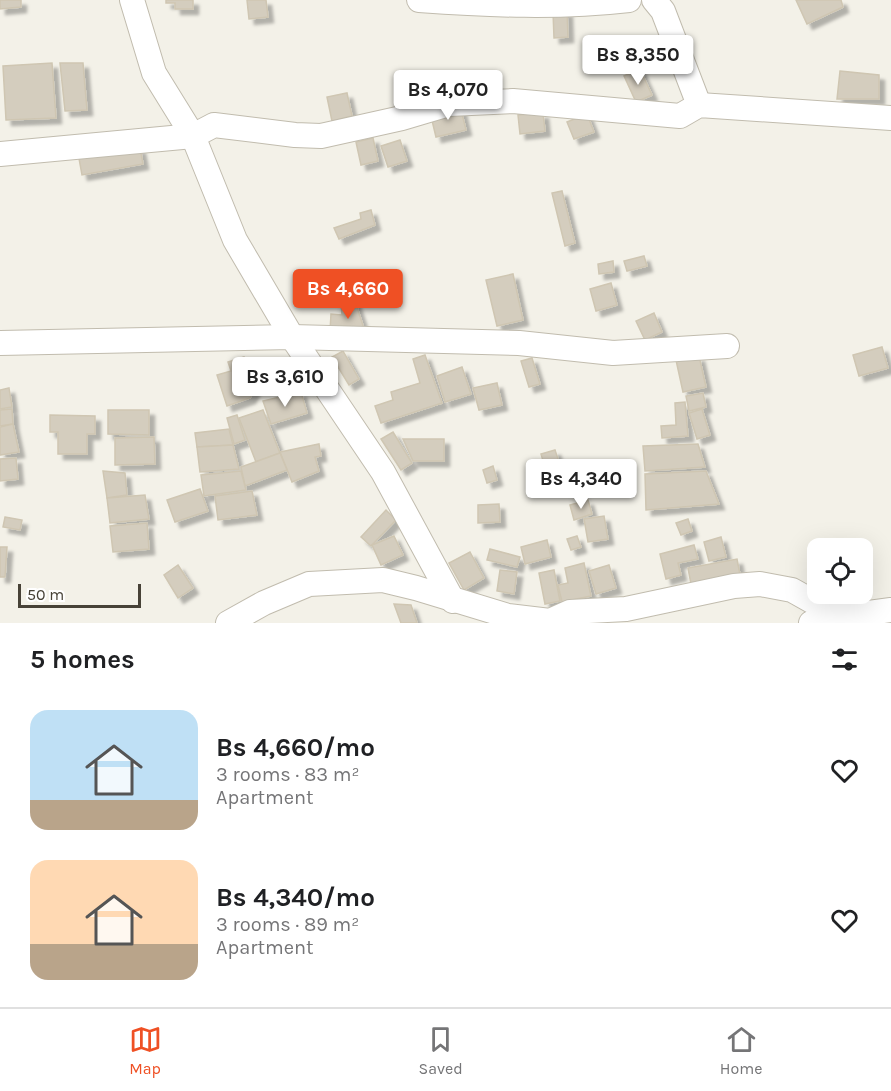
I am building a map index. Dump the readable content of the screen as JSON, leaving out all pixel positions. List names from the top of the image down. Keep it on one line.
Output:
{"scale_bar":"50 m","page":{"price":["Bs 8,350","Bs 4,070","Bs 4,660","Bs 3,610","Bs 4,340"],"scale":"50 m","heading":"5 homes","list":[{"name":"Bs 4,660/mo","note":"3 rooms · 83 m² · Apartment"},{"name":"Bs 4,340/mo","note":"3 rooms · 89 m² · Apartment"}],"tabs":["Map","Saved","Home"]}}
